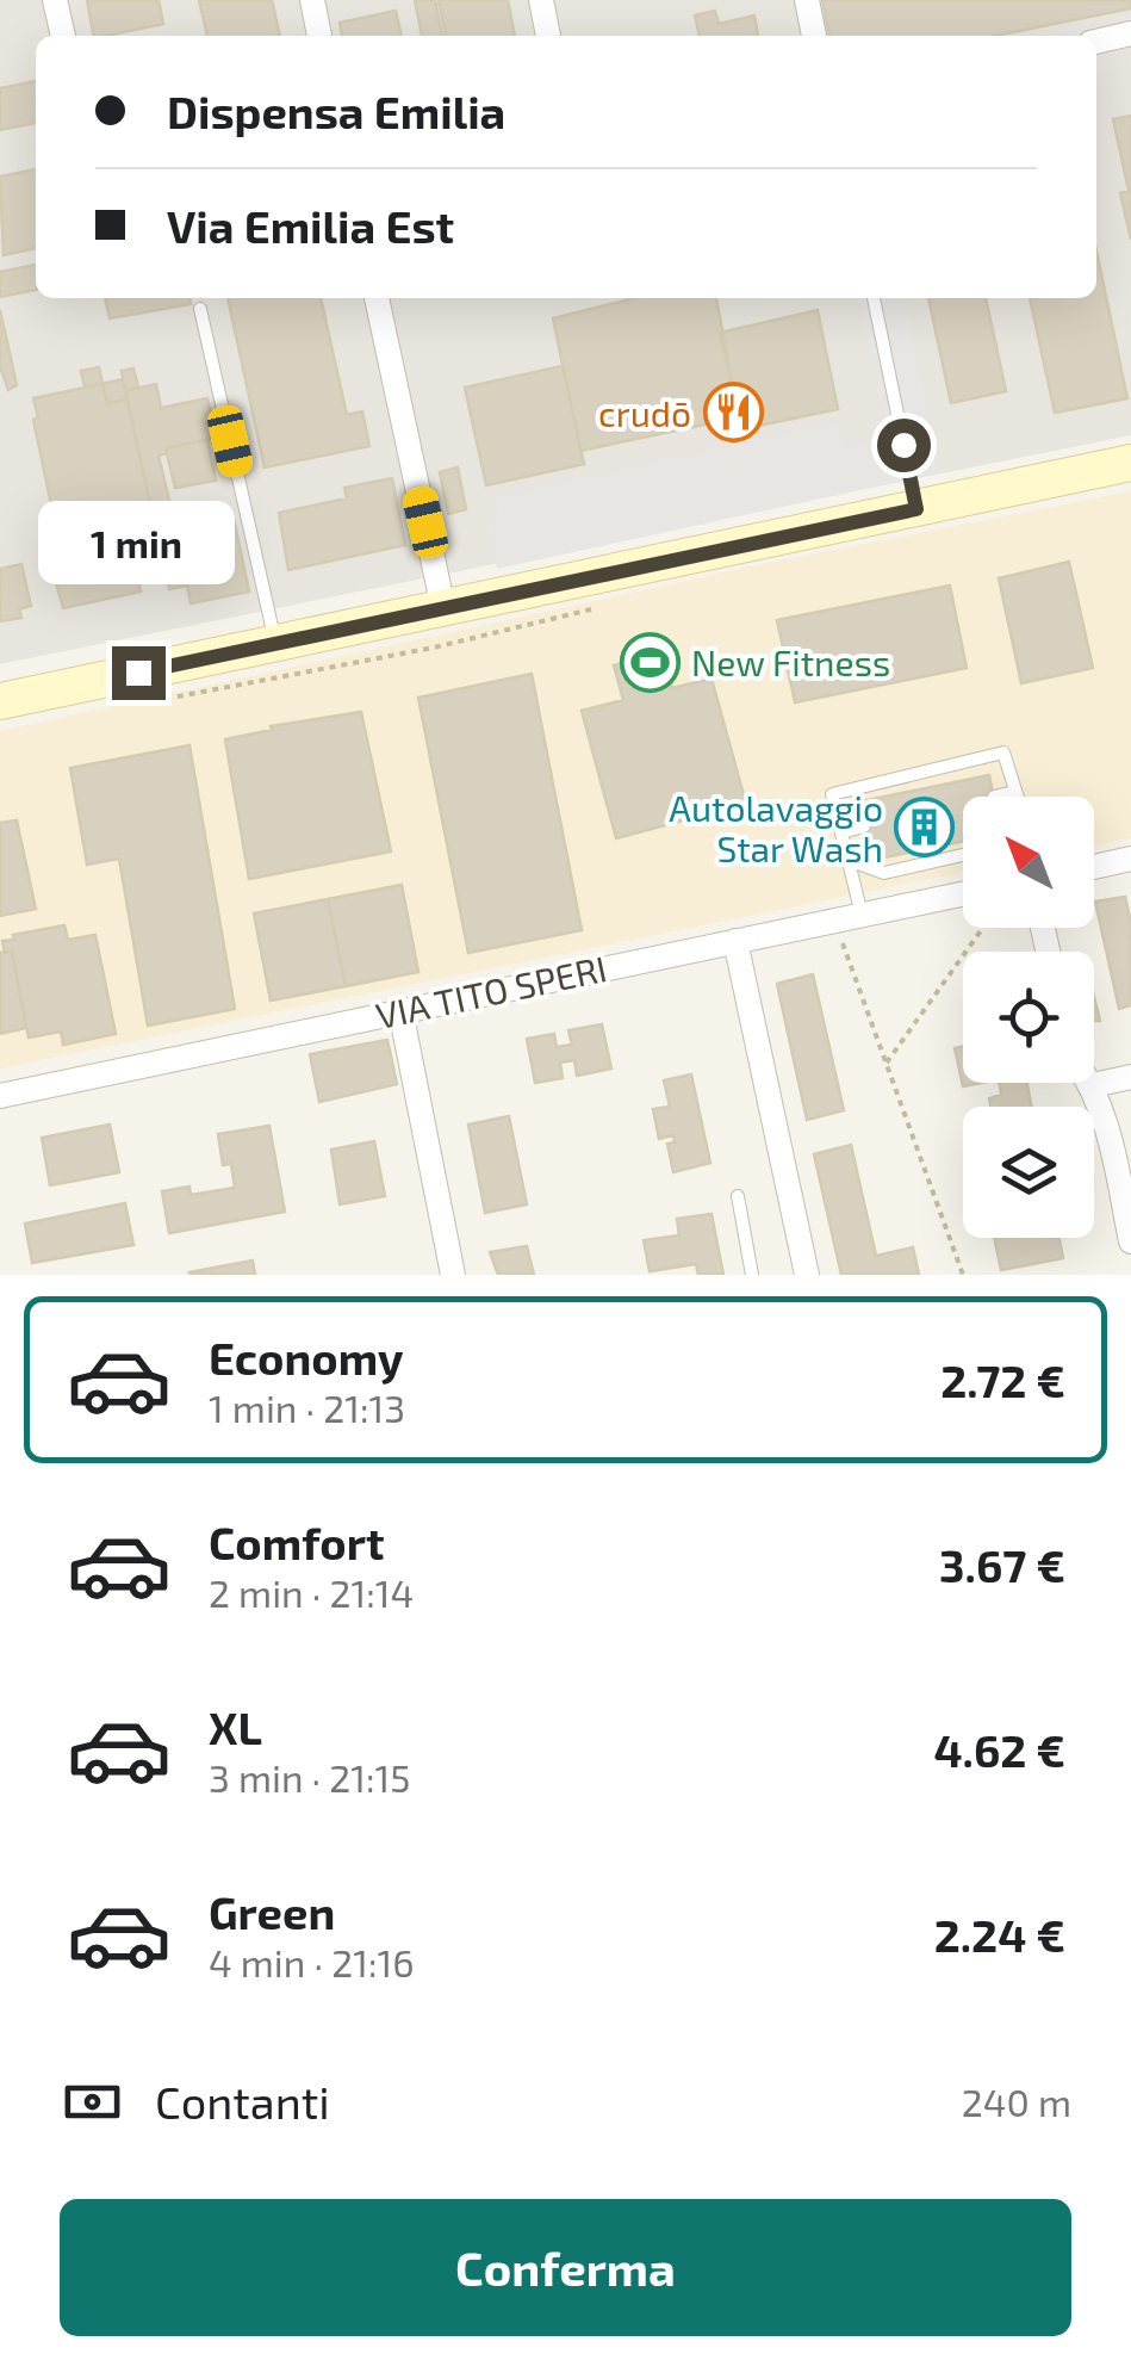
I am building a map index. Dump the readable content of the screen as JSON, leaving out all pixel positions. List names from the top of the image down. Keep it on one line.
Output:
{"streets":{"street":["VIA TITO SPERI"]},"places":{"restaurant":["crudō"],"sports":["New Fitness"],"building":["Autolavaggio Star Wash"]},"north":"top left","page":{"banner":["Dispensa Emilia","Via Emilia Est"],"bubble":"1 min","list":[{"name":"Economy","note":"1 min · 21:13","value":"2.72 €"},{"name":"Comfort","note":"2 min · 21:14","value":"3.67 €"},{"name":"XL","note":"3 min · 21:15","value":"4.62 €"},{"name":"Green","note":"4 min · 21:16","value":"2.24 €"}],"pay":["Contanti","240 m"],"buttons":"Conferma"}}
